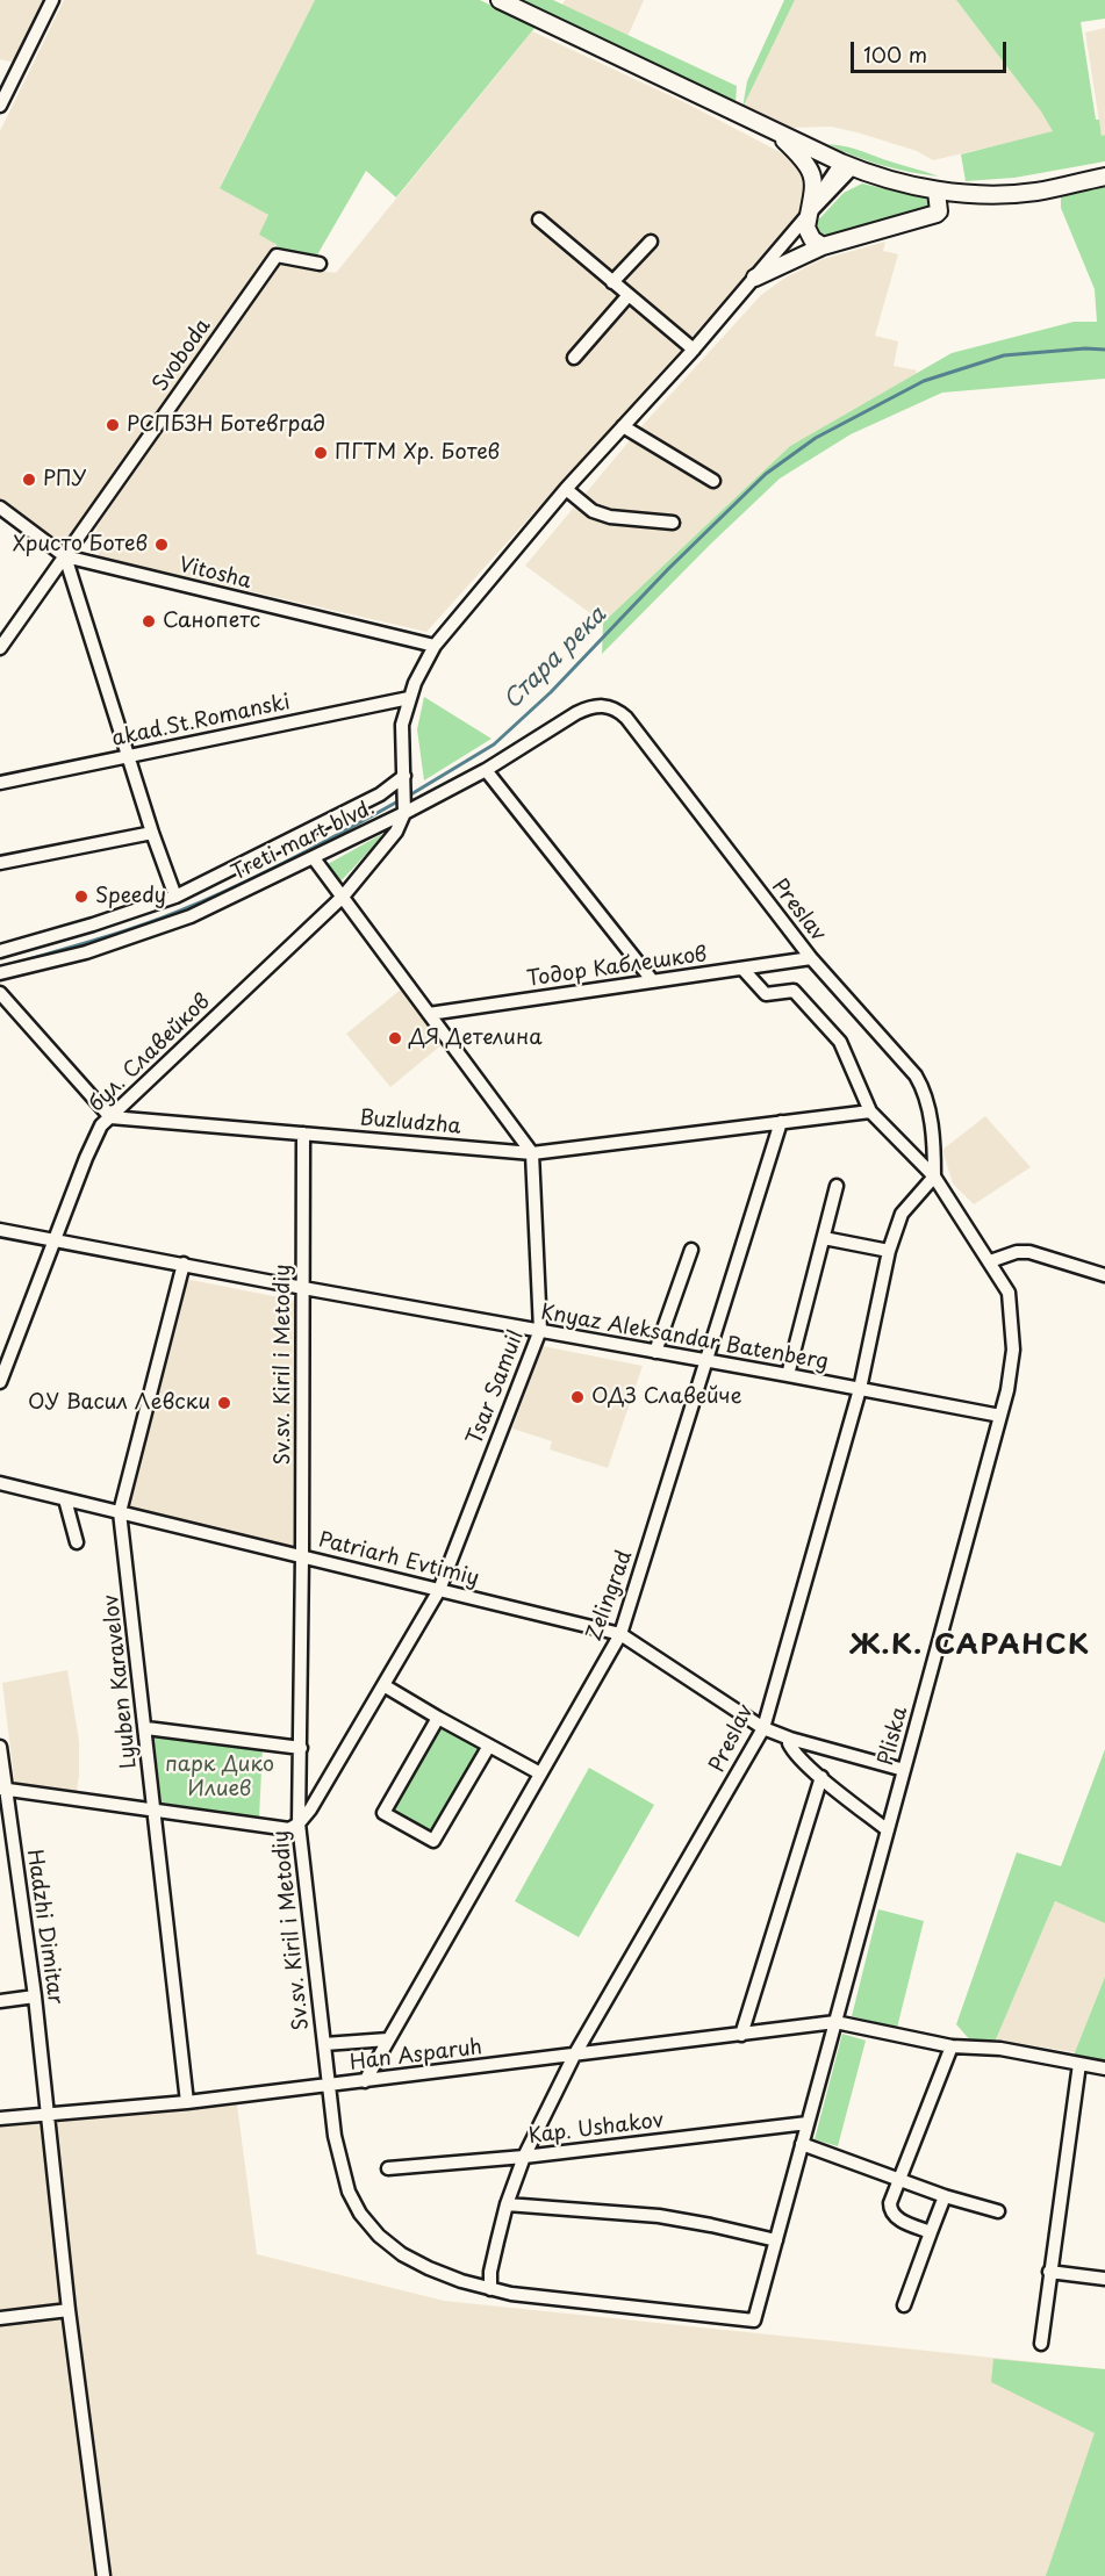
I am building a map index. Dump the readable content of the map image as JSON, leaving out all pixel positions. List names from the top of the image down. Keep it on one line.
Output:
{"streets":{"street":["Svoboda","Vitosha","akad.St.Romanski","Treti mart blvd.","Preslav","Тодор Каблешков","бул. Славейков","Buzludzha","Knyaz Aleksandar Batenberg","Sv.sv. Kiril i Metodiy","Tsar Samuil","Patriarh Evtimiy","Zelingrad","Lyuben Karavelov","Pliska","Hadzhi Dimitar","Han Asparuh","Kap. Ushakov"]},"crossings":[["Svoboda","Vitosha"],["Treti mart blvd.","Preslav"],["Treti mart blvd.","бул. Славейков"],["Preslav","Тодор Каблешков"],["Preslav","Knyaz Aleksandar Batenberg"],["Preslav","Sv.sv. Kiril i Metodiy"],["Preslav","Patriarh Evtimiy"],["Preslav","Pliska"],["Preslav","Han Asparuh"],["Preslav","Kap. Ushakov"],["бул. Славейков","Buzludzha"],["бул. Славейков","Knyaz Aleksandar Batenberg"],["Buzludzha","Sv.sv. Kiril i Metodiy"],["Buzludzha","Tsar Samuil"],["Buzludzha","Zelingrad"],["Buzludzha","Pliska"],["Knyaz Aleksandar Batenberg","Sv.sv. Kiril i Metodiy"],["Knyaz Aleksandar Batenberg","Tsar Samuil"],["Knyaz Aleksandar Batenberg","Zelingrad"],["Knyaz Aleksandar Batenberg","Lyuben Karavelov"],["Knyaz Aleksandar Batenberg","Pliska"],["Sv.sv. Kiril i Metodiy","Tsar Samuil"],["Sv.sv. Kiril i Metodiy","Patriarh Evtimiy"],["Sv.sv. Kiril i Metodiy","Pliska"],["Sv.sv. Kiril i Metodiy","Han Asparuh"],["Tsar Samuil","Patriarh Evtimiy"],["Patriarh Evtimiy","Zelingrad"],["Patriarh Evtimiy","Lyuben Karavelov"],["Patriarh Evtimiy","Pliska"],["Zelingrad","Han Asparuh"],["Lyuben Karavelov","Han Asparuh"],["Pliska","Han Asparuh"],["Pliska","Kap. Ushakov"],["Hadzhi Dimitar","Han Asparuh"]],"districts":["Ж.К. САРАНСК"],"water":["Стара река"],"parks":["парк Дико Илиев"],"places":["РСПБЗН Ботевград","ПГТМ Хр. Ботев","РПУ","Христо Ботев","Санопетс","Speedy","ДЯ Детелина","ОДЗ Славейче","ОУ Васил Левски"],"scale_bar":"100 m"}
